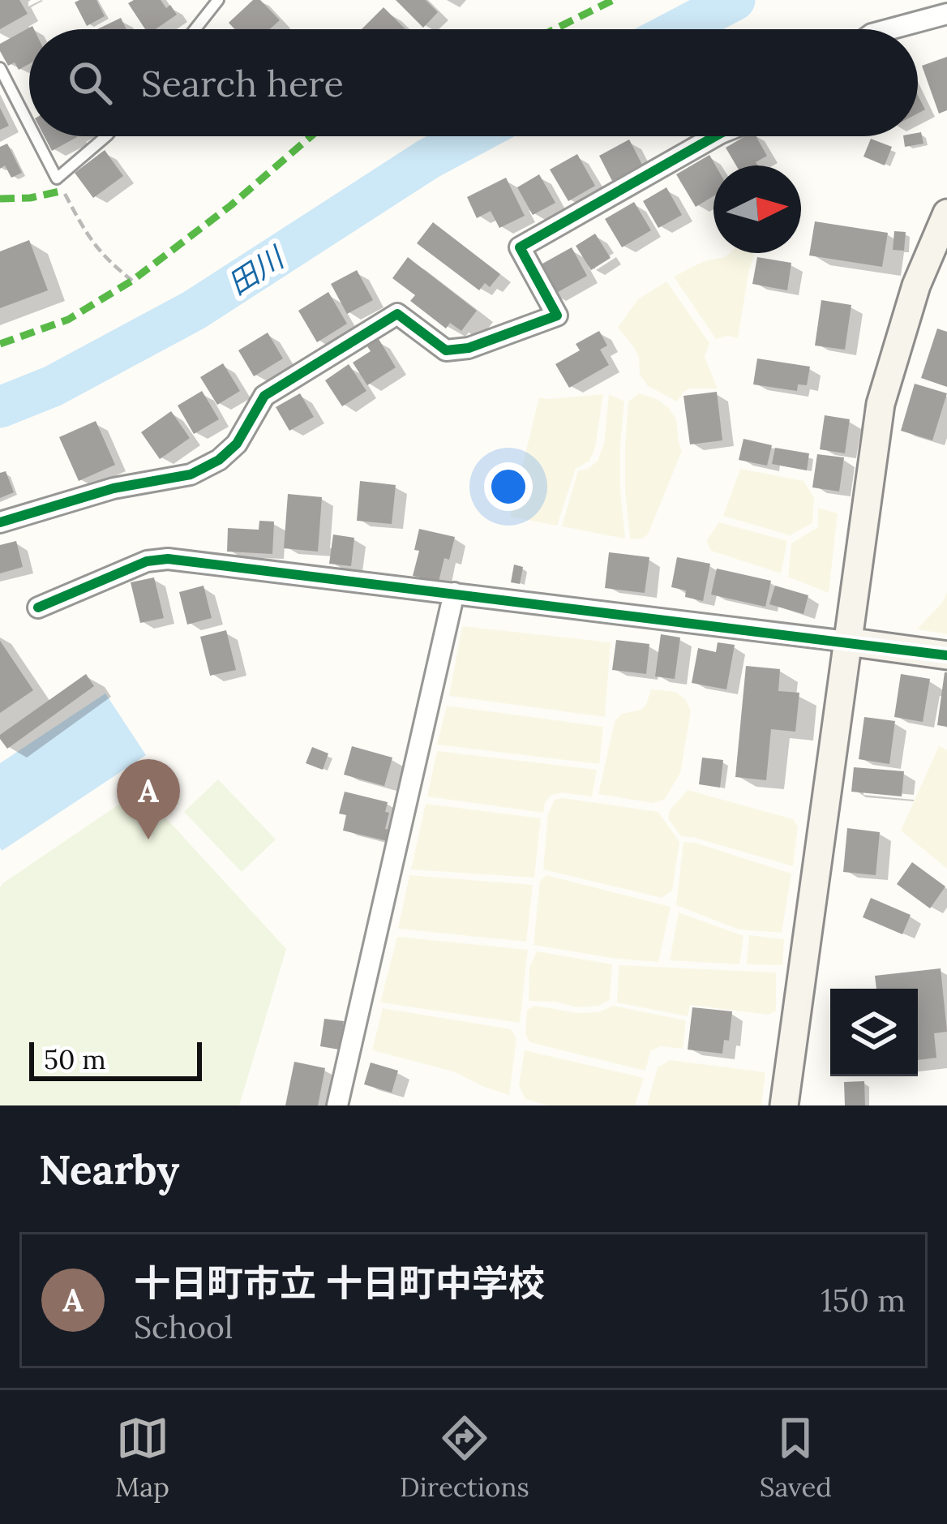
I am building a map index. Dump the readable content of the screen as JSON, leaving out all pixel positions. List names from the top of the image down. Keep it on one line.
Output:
{"water":["田川"],"scale_bar":"50 m","north":"right","page":{"search":"Search here","pins":"A","scale":"50 m","heading":"Nearby","list":[{"mark":"A","name":"十日町市立 十日町中学校","note":"School","value":"150 m"}],"nav":["Map","Directions","Saved"]}}
